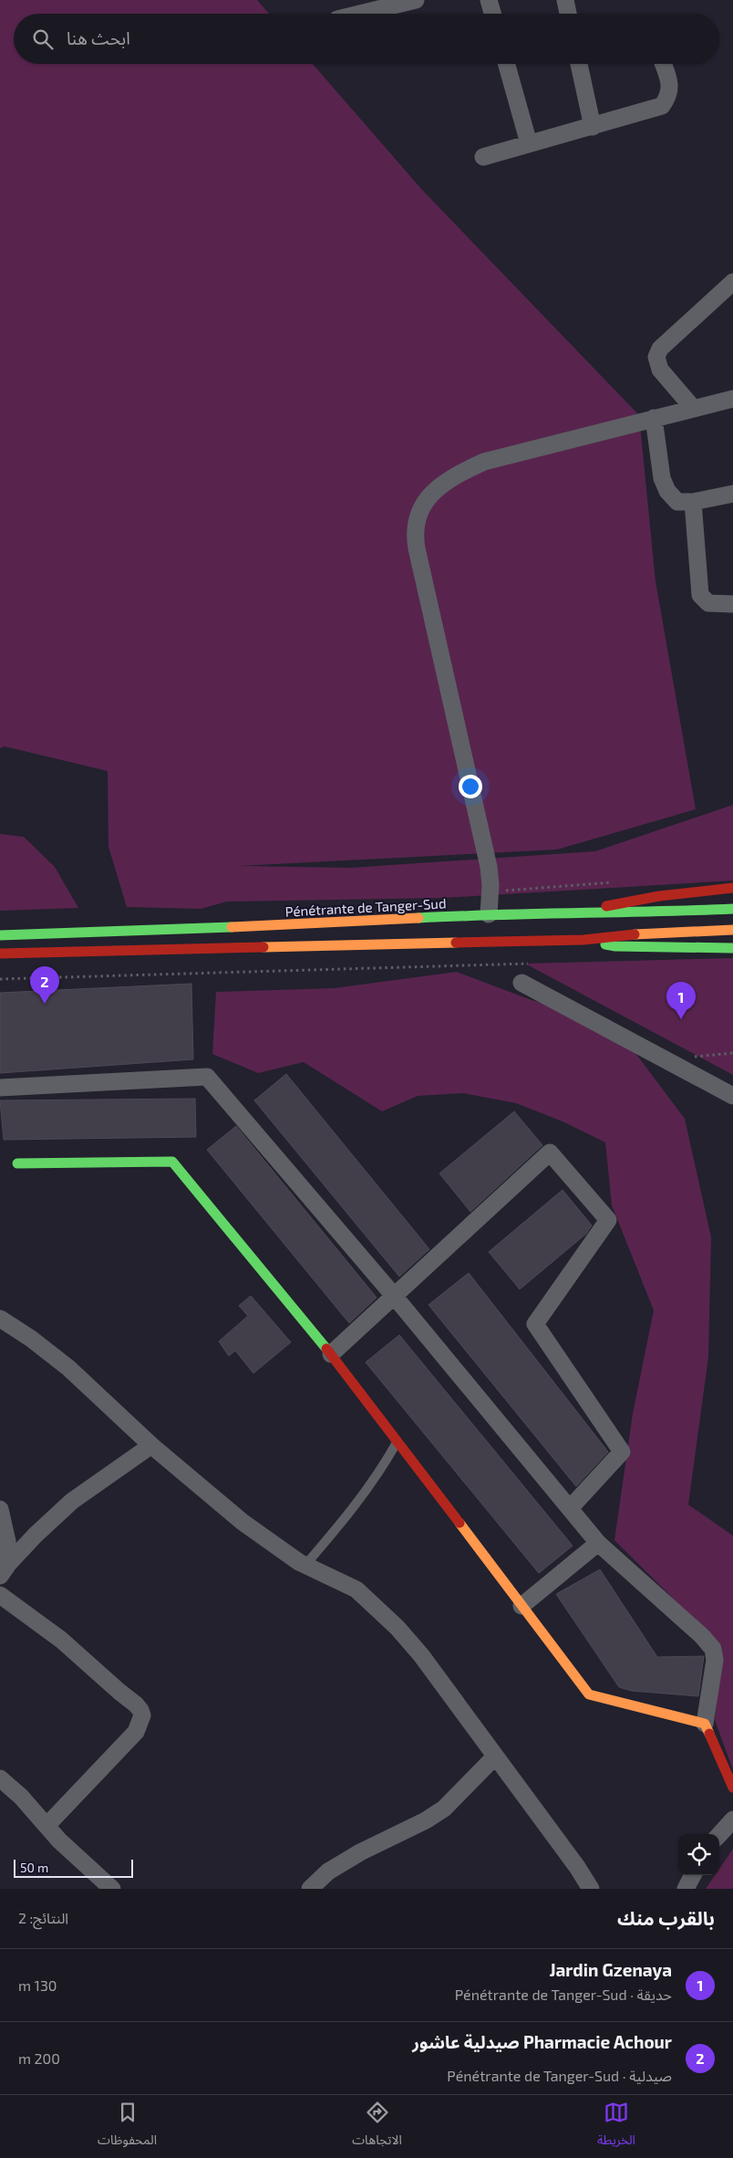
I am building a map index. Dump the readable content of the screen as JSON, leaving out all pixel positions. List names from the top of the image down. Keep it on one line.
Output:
{"streets":{"main road":["Pénétrante de Tanger-Sud"]},"scale_bar":"50 m","page":{"search":"ابحث هنا","pins":["2","1"],"scale":"50 m","heading":["بالقرب منك","النتائج: 2"],"list":[{"mark":"1","name":"Jardin Gzenaya","note":"حديقة · Pénétrante de Tanger-Sud","value":"130 m"},{"mark":"2","name":"Pharmacie Achour صيدلية عاشور","note":"صيدلية · Pénétrante de Tanger-Sud","value":"200 m"}],"nav":["الخريطة","الاتجاهات","المحفوظات"]}}
